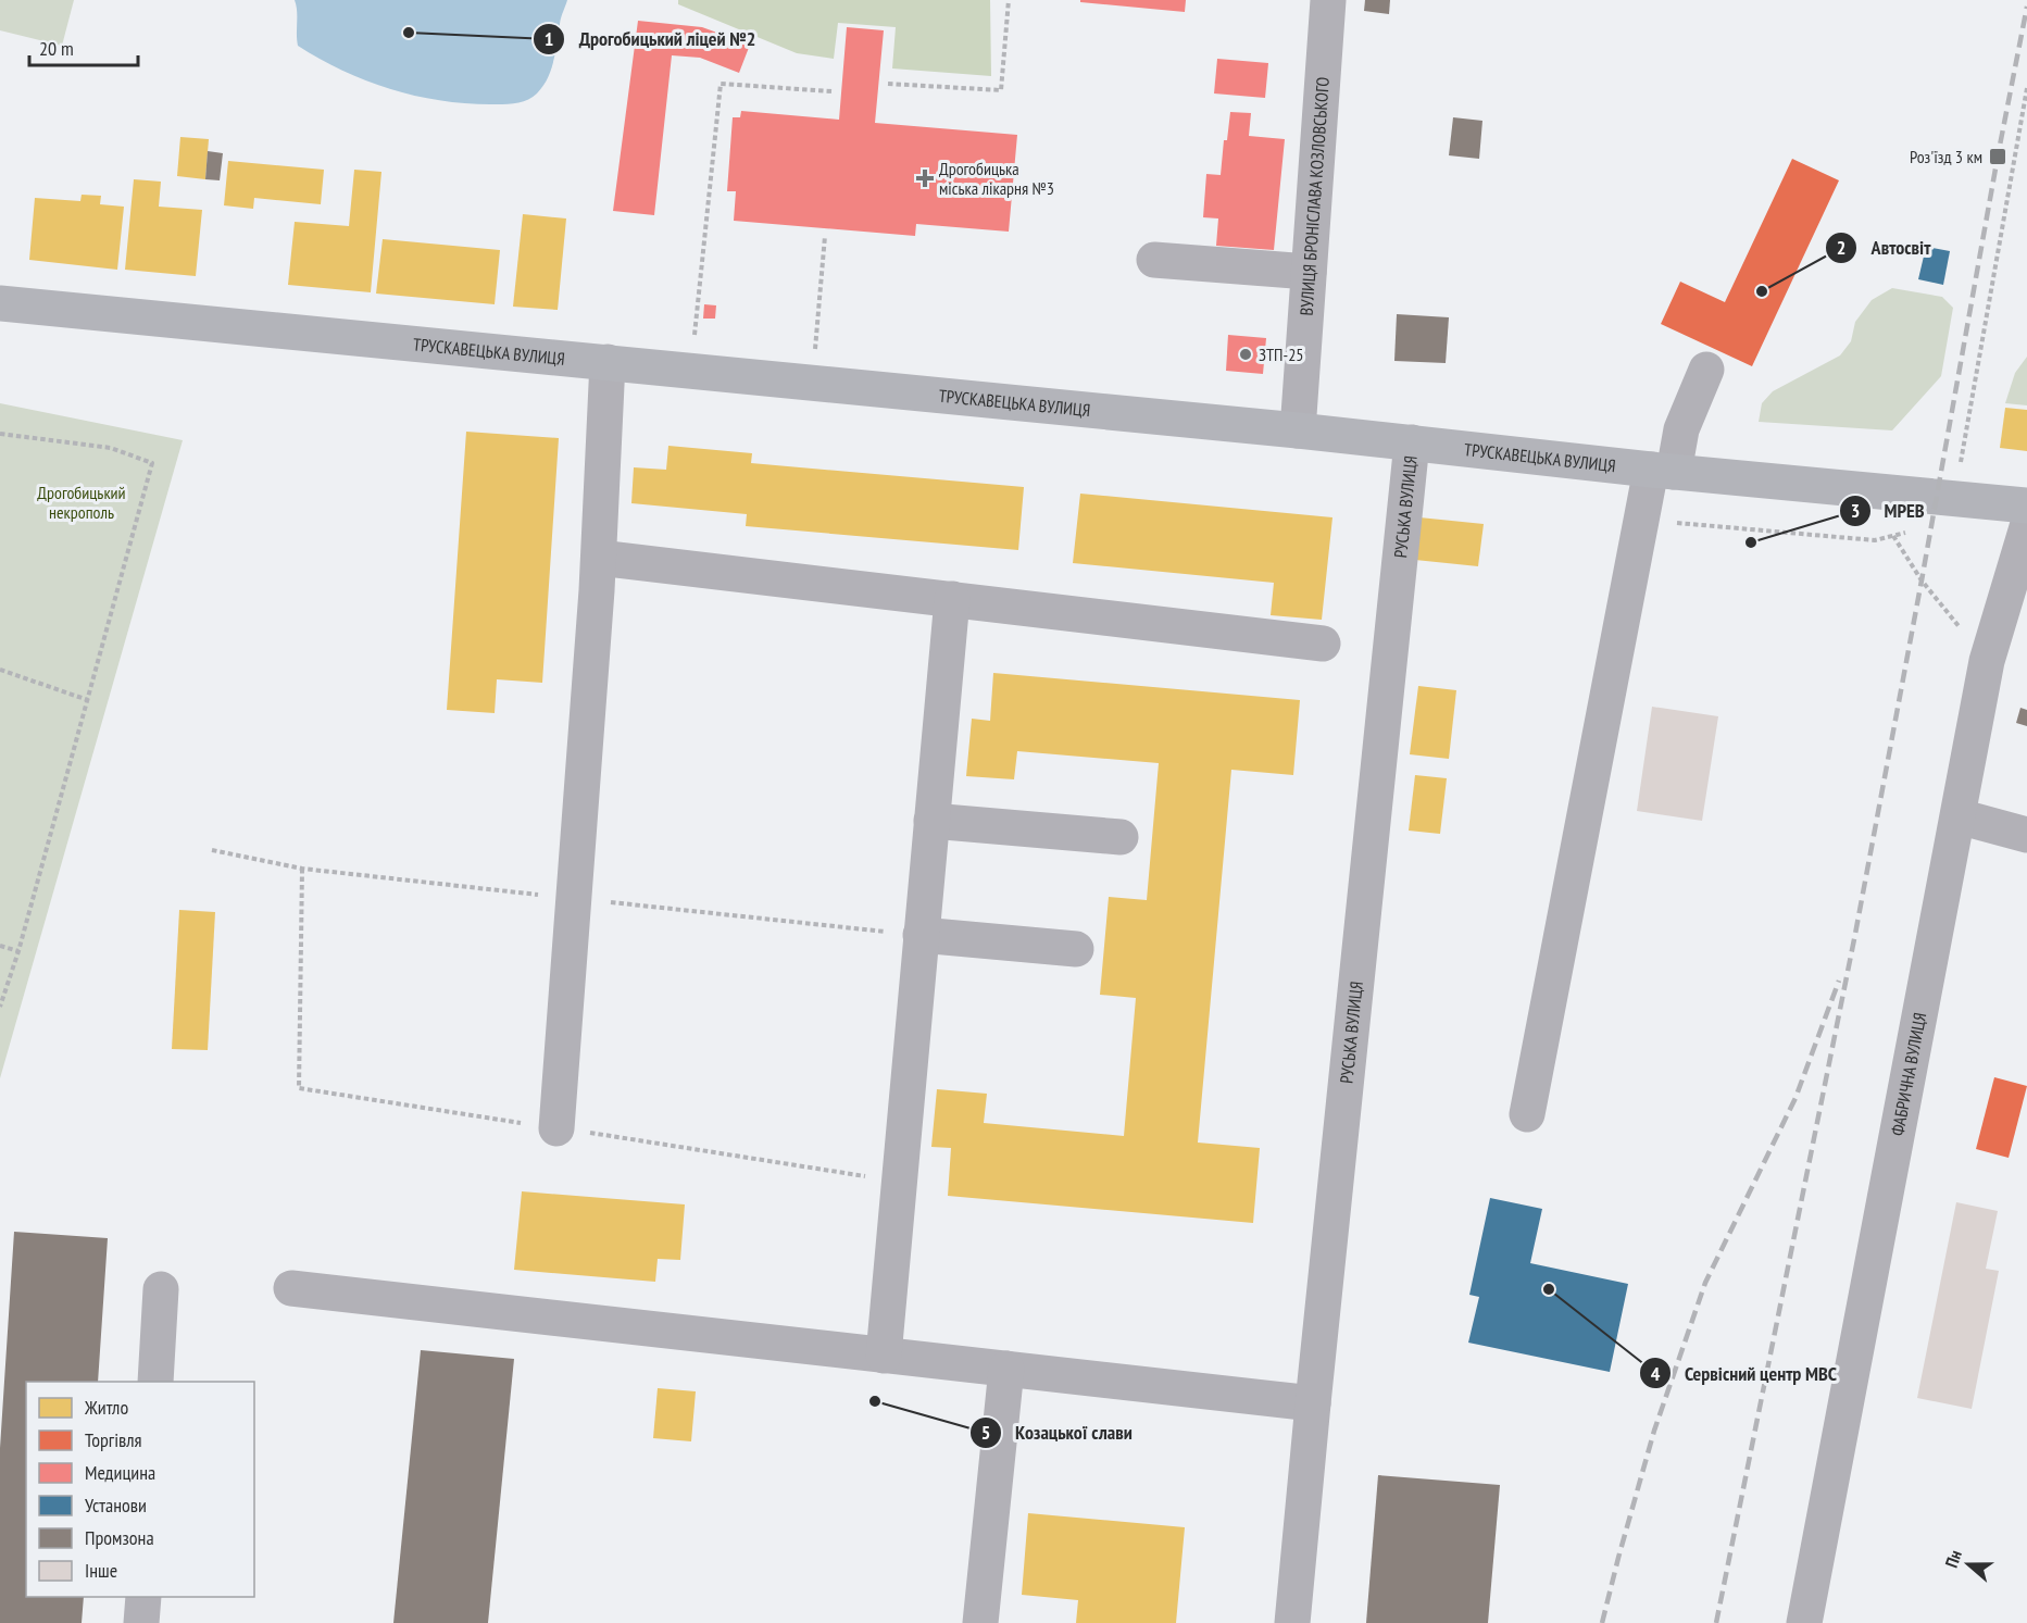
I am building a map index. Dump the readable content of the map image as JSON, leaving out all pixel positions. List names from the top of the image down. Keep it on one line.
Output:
{"streets":{"main road":["ТРУСКАВЕЦЬКА ВУЛИЦЯ"],"street":["ВУЛИЦЯ БРОНІСЛАВА КОЗЛОВСЬКОГО","РУСЬКА ВУЛИЦЯ","ФАБРИЧНА ВУЛИЦЯ"]},"crossings":[["ВУЛИЦЯ БРОНІСЛАВА КОЗЛОВСЬКОГО","ТРУСКАВЕЦЬКА ВУЛИЦЯ"],["ТРУСКАВЕЦЬКА ВУЛИЦЯ","РУСЬКА ВУЛИЦЯ"]],"parks":["Дрогобицький некрополь"],"places":{"other":["Дрогобицький ліцей №2","Автосвіт","ЗТП-25","МРЕВ","Сервісний центр МВС","Козацької слави"],"transit":["Роз'їзд 3 км"],"health":["Дрогобицька міська лікарня №3"]},"legend":["Житло","Торгівля","Медицина","Установи","Промзона","Інше"],"scale_bar":"20 m","north":"left"}
